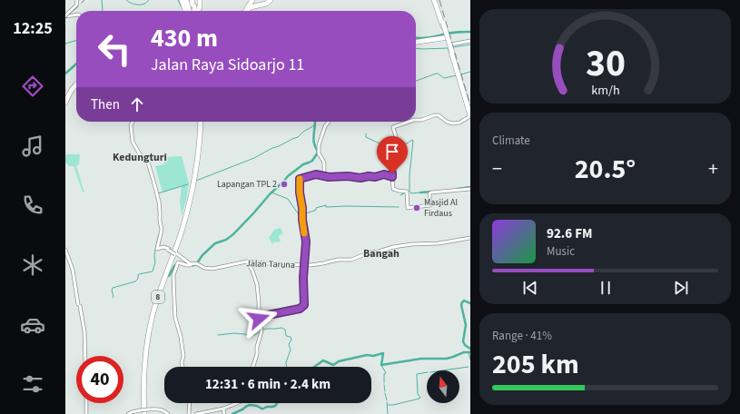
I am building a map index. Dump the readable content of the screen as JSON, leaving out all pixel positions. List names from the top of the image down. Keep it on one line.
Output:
{"streets":{"highway":["8"],"street":["Jalan Taruna"]},"districts":["Kedungturi","Bangah"],"places":["Lapangan TPL 2","Masjid Al Firdaus"],"north":"top","page":{"tabs":"12:25","turn":["430 m","Jalan Raya Sidoarjo 11"],"then":"Then","tile":["Climate",["Range · 41%","205 km"]],"heat":["−","20.5°","+"],"song":["92.6 FM","Music"],"limit":"40","trip":"12:31 · 6 min · 2.4 km","gauge":["30","km/h"]}}
